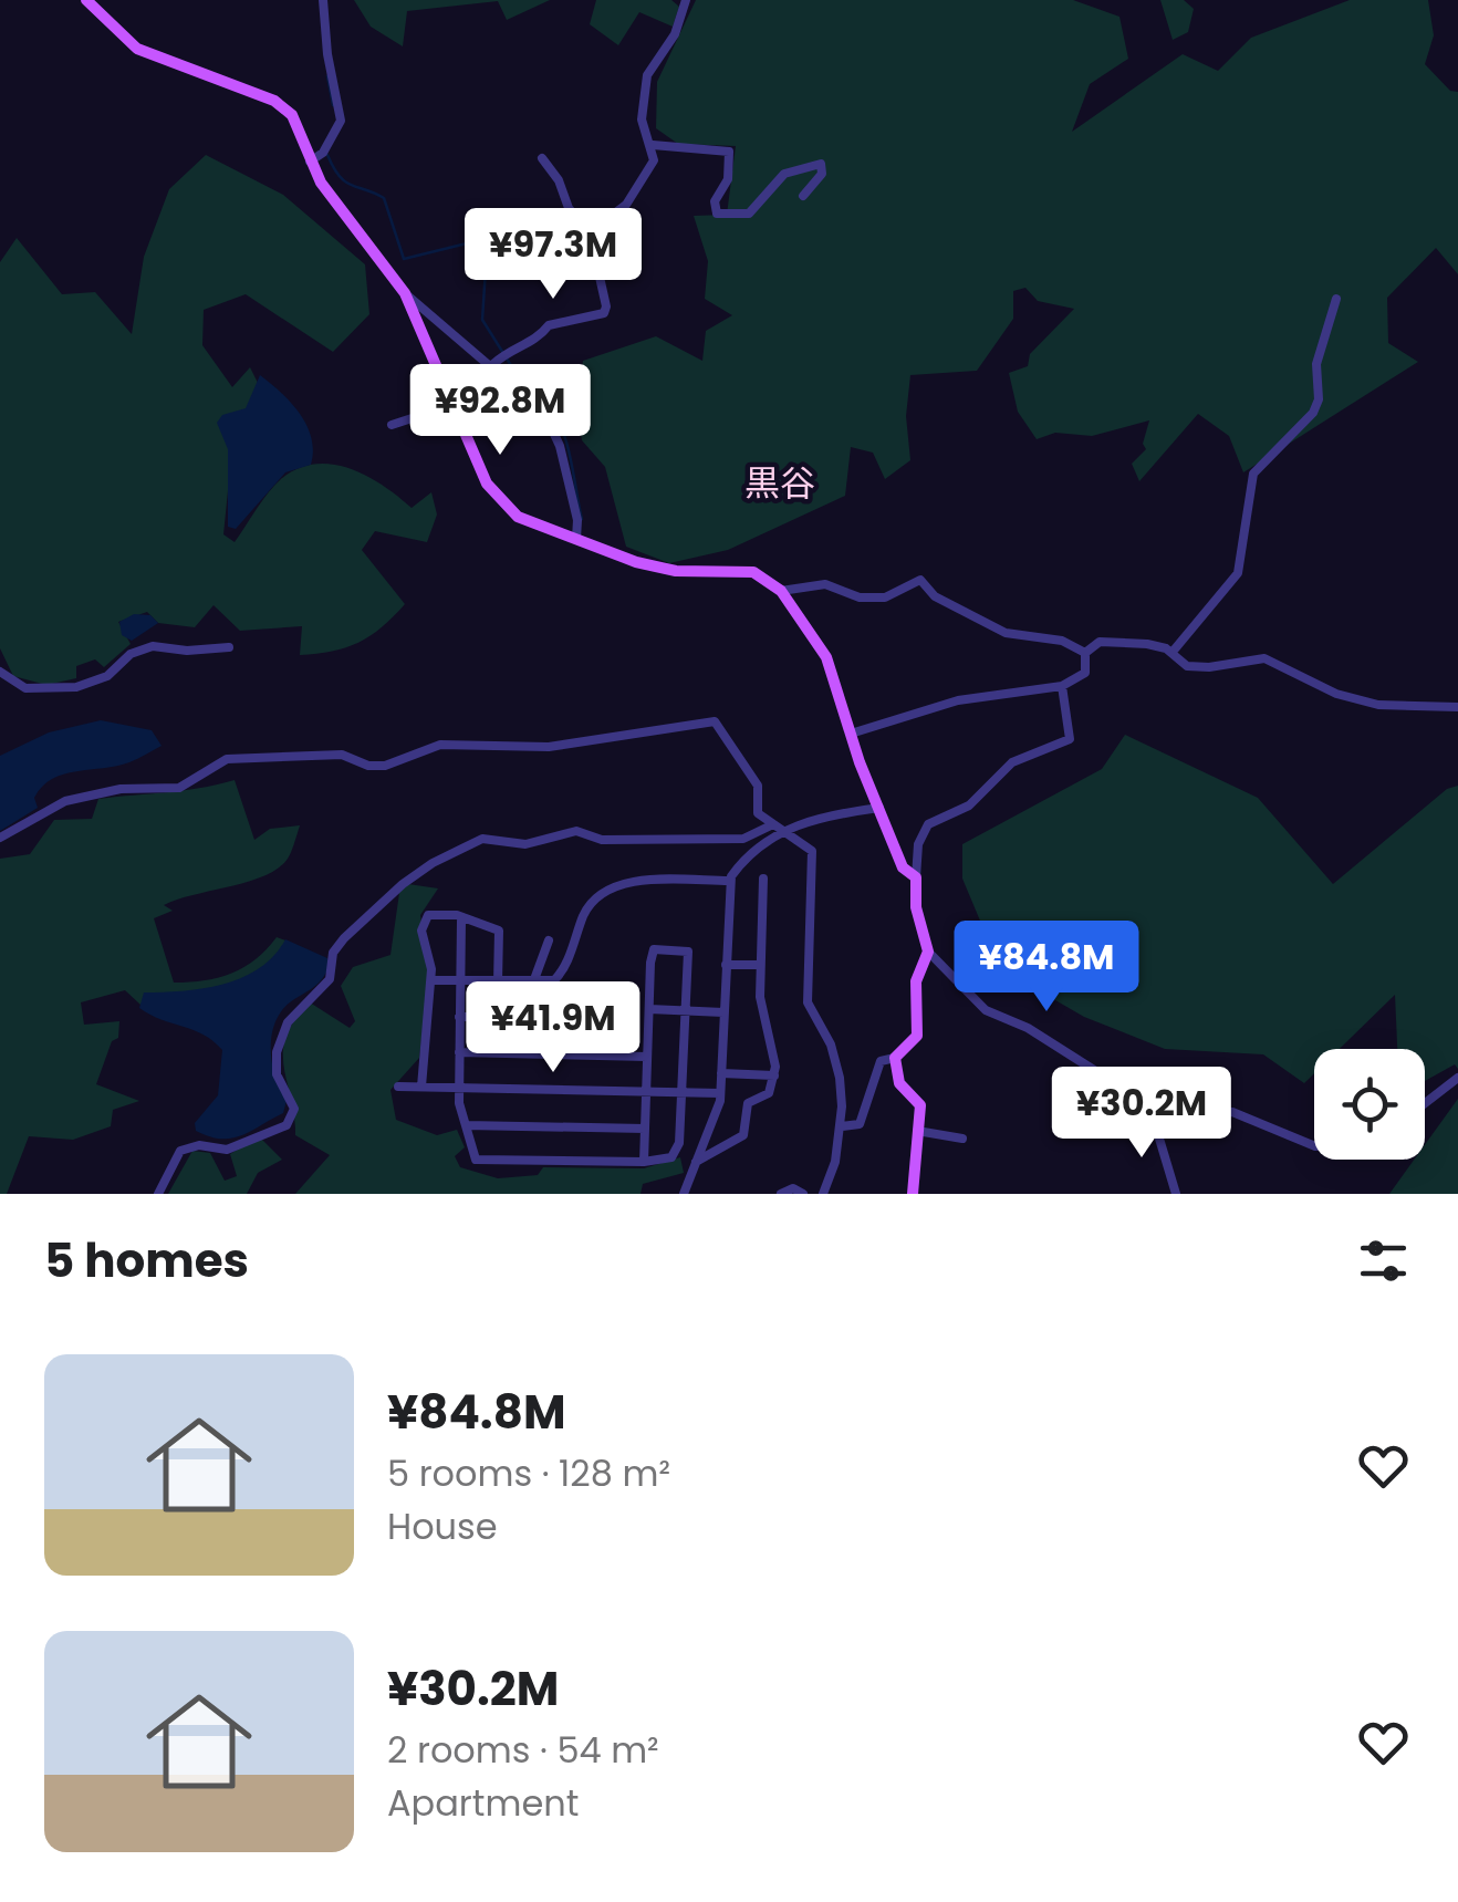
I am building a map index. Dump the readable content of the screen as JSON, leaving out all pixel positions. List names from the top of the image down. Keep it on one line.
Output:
{"districts":["黒谷"],"page":{"price":["¥97.3M","¥92.8M","¥84.8M","¥41.9M","¥30.2M"],"heading":"5 homes","list":[{"name":"¥84.8M","note":"5 rooms · 128 m² · House"},{"name":"¥30.2M","note":"2 rooms · 54 m² · Apartment"}]}}
